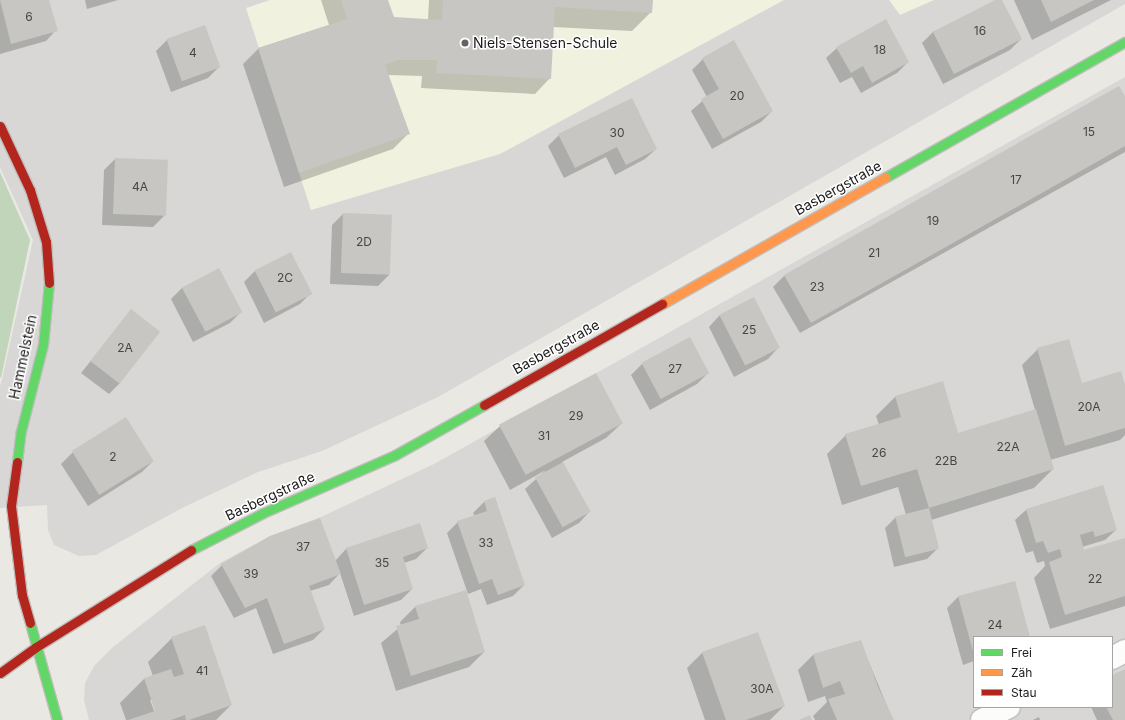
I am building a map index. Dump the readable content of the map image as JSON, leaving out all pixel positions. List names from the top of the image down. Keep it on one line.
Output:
{"streets":{"main road":["Basbergstraße","Hammelstein"]},"crossings":[["Basbergstraße","Hammelstein"]],"places":["Niels-Stensen-Schule"],"house_numbers":["6","16","18","4","20","15","30","17","4A","19","2D","21","2C","23","25","2A","27","20A","29","31","22A","26","2","22B","33","37","35","39","22","24","41","30A"],"legend":["Frei","Zäh","Stau"]}
